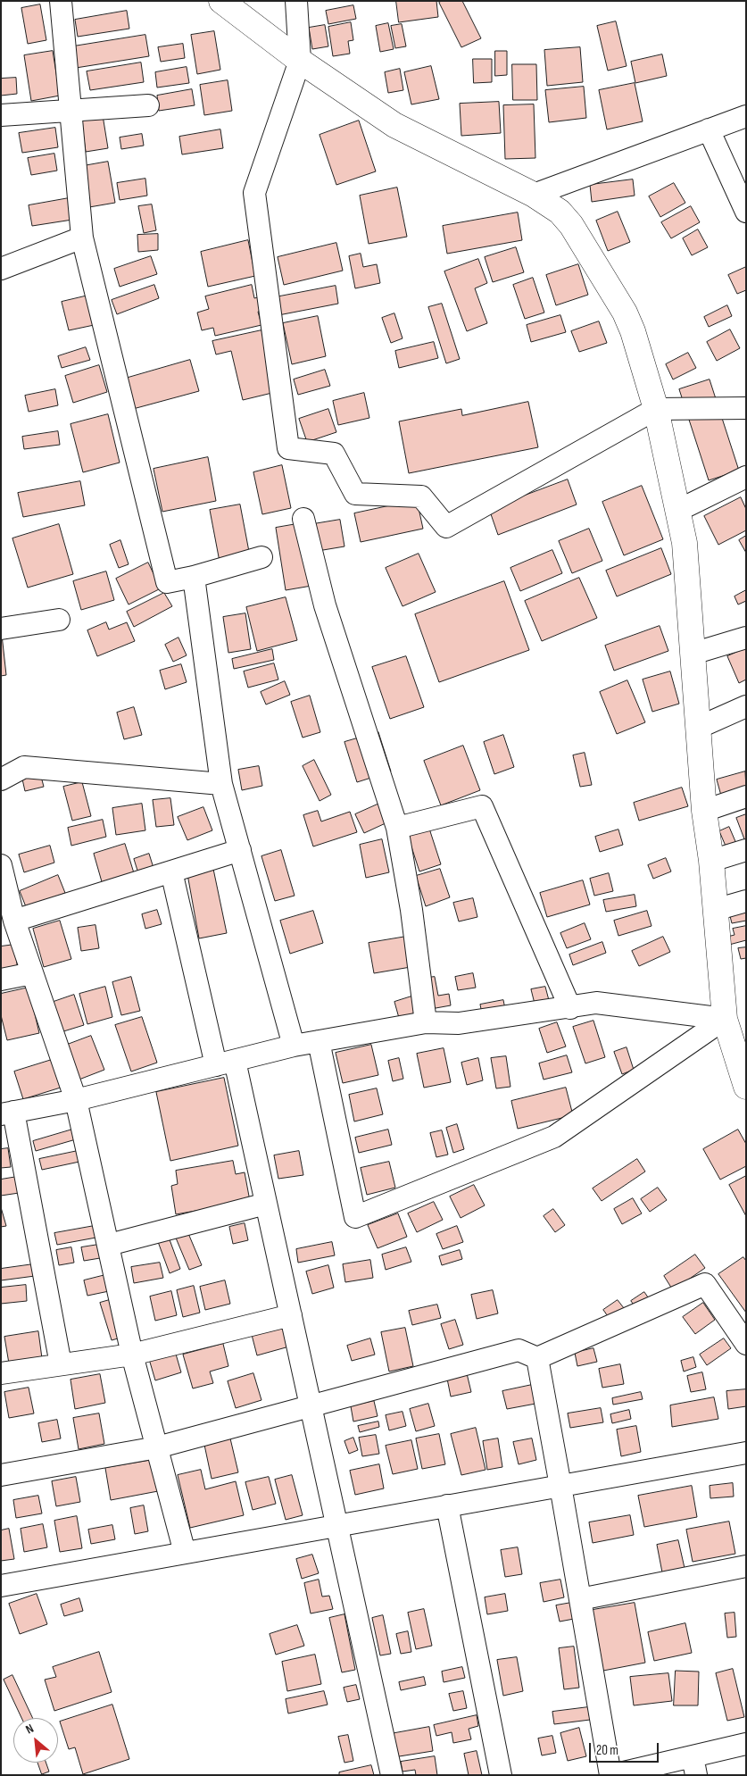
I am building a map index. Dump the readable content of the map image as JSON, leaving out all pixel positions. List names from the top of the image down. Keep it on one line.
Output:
{"scale_bar":"20 m","north":"top left"}
